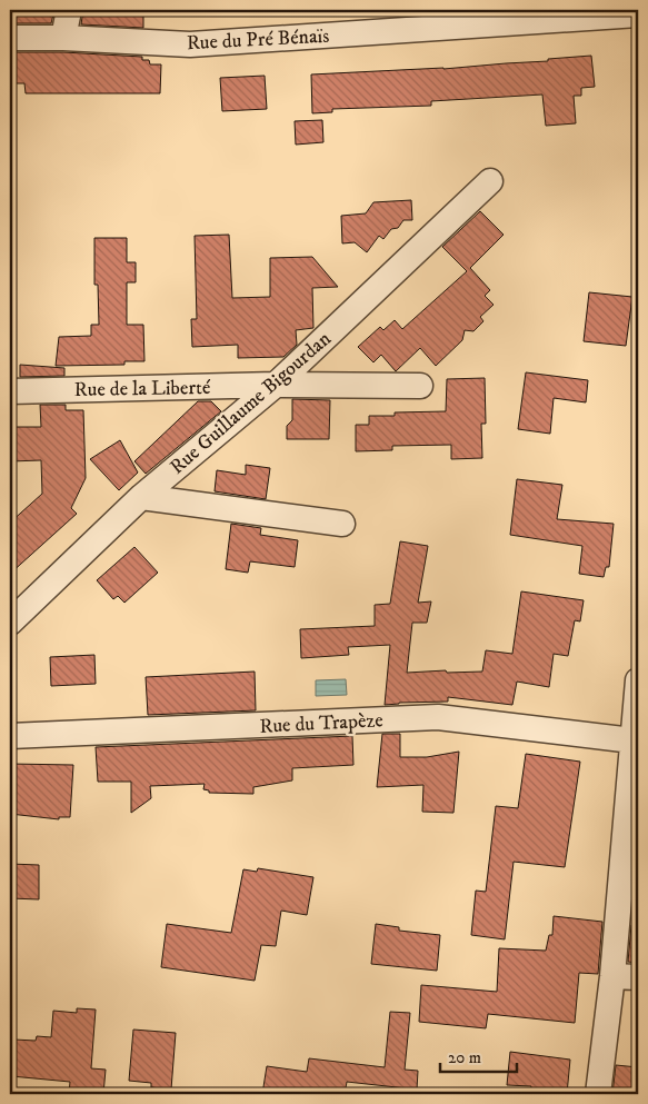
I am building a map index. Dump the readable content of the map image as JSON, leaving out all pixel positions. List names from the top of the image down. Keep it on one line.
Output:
{"streets":{"street":["Rue du Pré Bénaïs","Rue de la Liberté","Rue Guillaume Bigourdan","Rue du Trapèze"]},"crossings":[["Rue de la Liberté","Rue Guillaume Bigourdan"]],"scale_bar":"20 m"}
